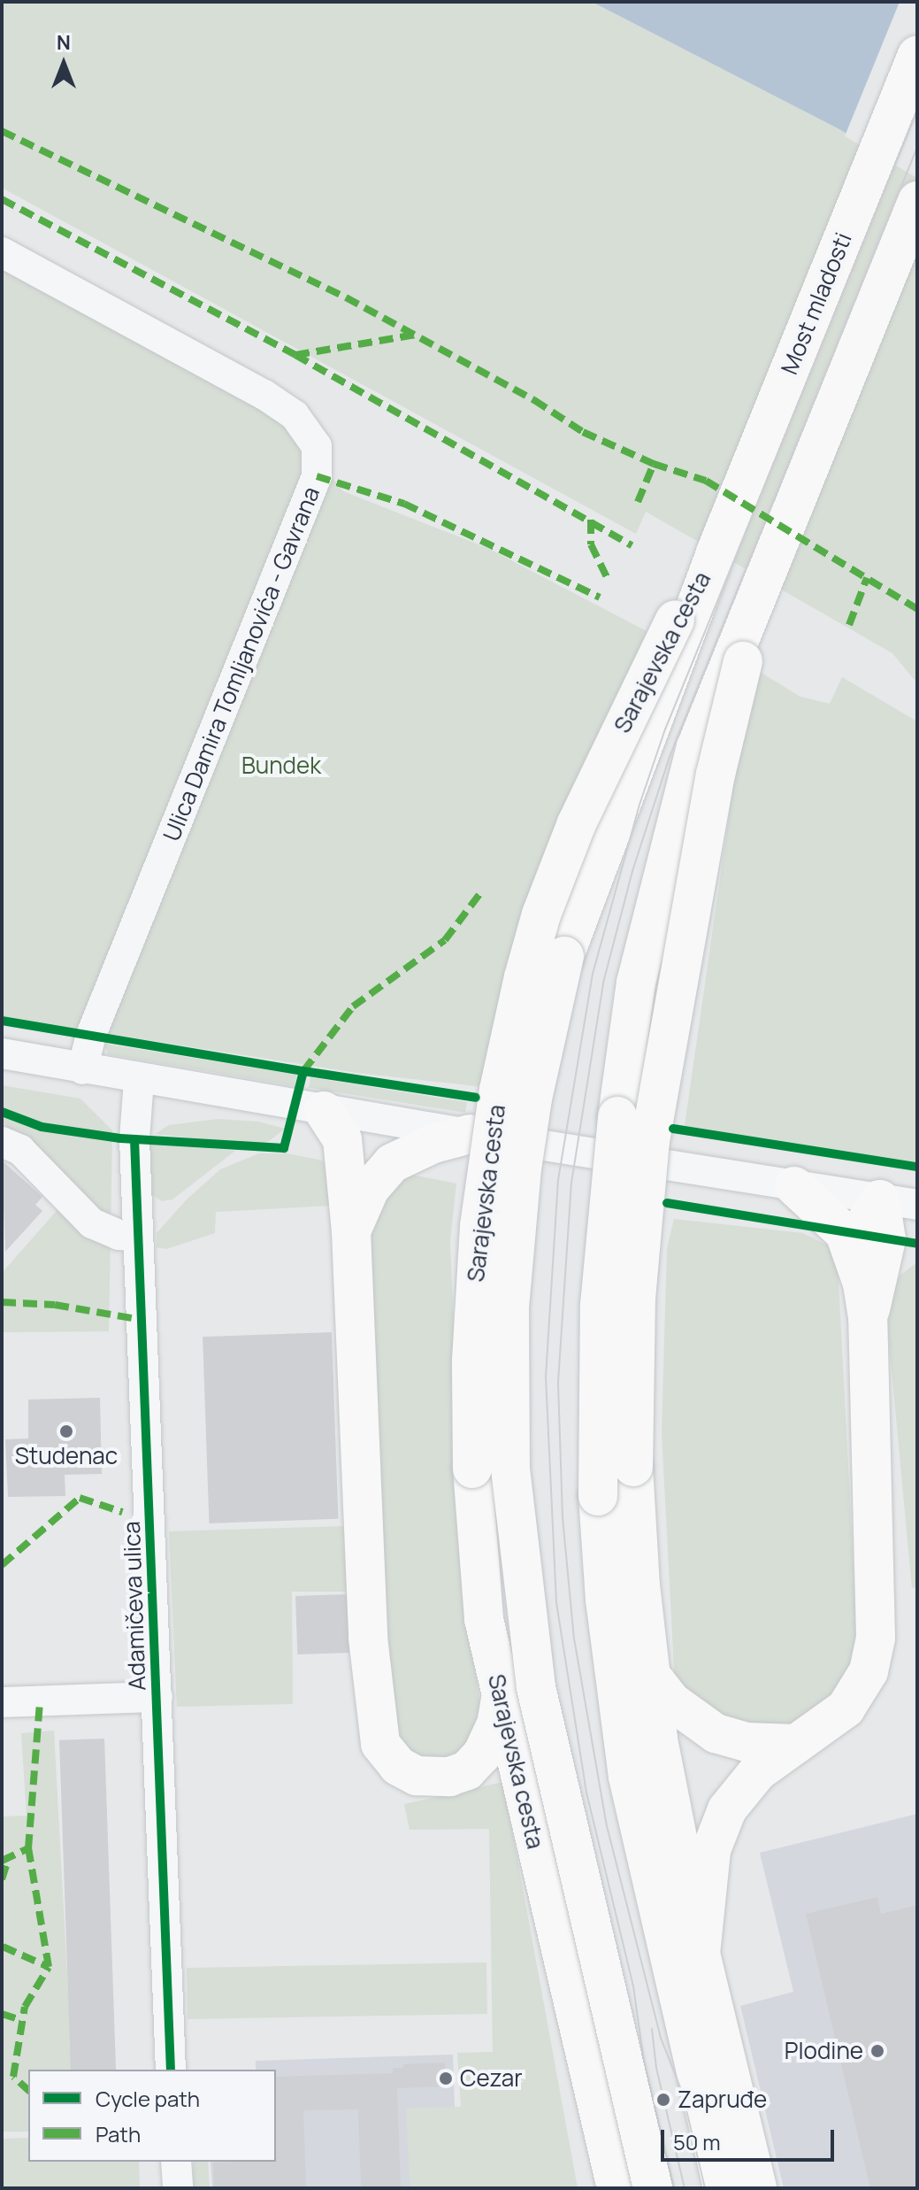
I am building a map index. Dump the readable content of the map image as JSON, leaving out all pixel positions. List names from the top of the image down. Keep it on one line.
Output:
{"streets":{"main road":["Most mladosti","Sarajevska cesta"],"street":["Ulica Damira Tomljanovića - Gavrana","Adamičeva ulica"]},"crossings":[["Most mladosti","Sarajevska cesta"]],"parks":["Bundek"],"places":["Studenac","Plodine","Cezar","Zapruđe"],"legend":["Cycle path","Path"],"scale_bar":"50 m","north":"top"}
